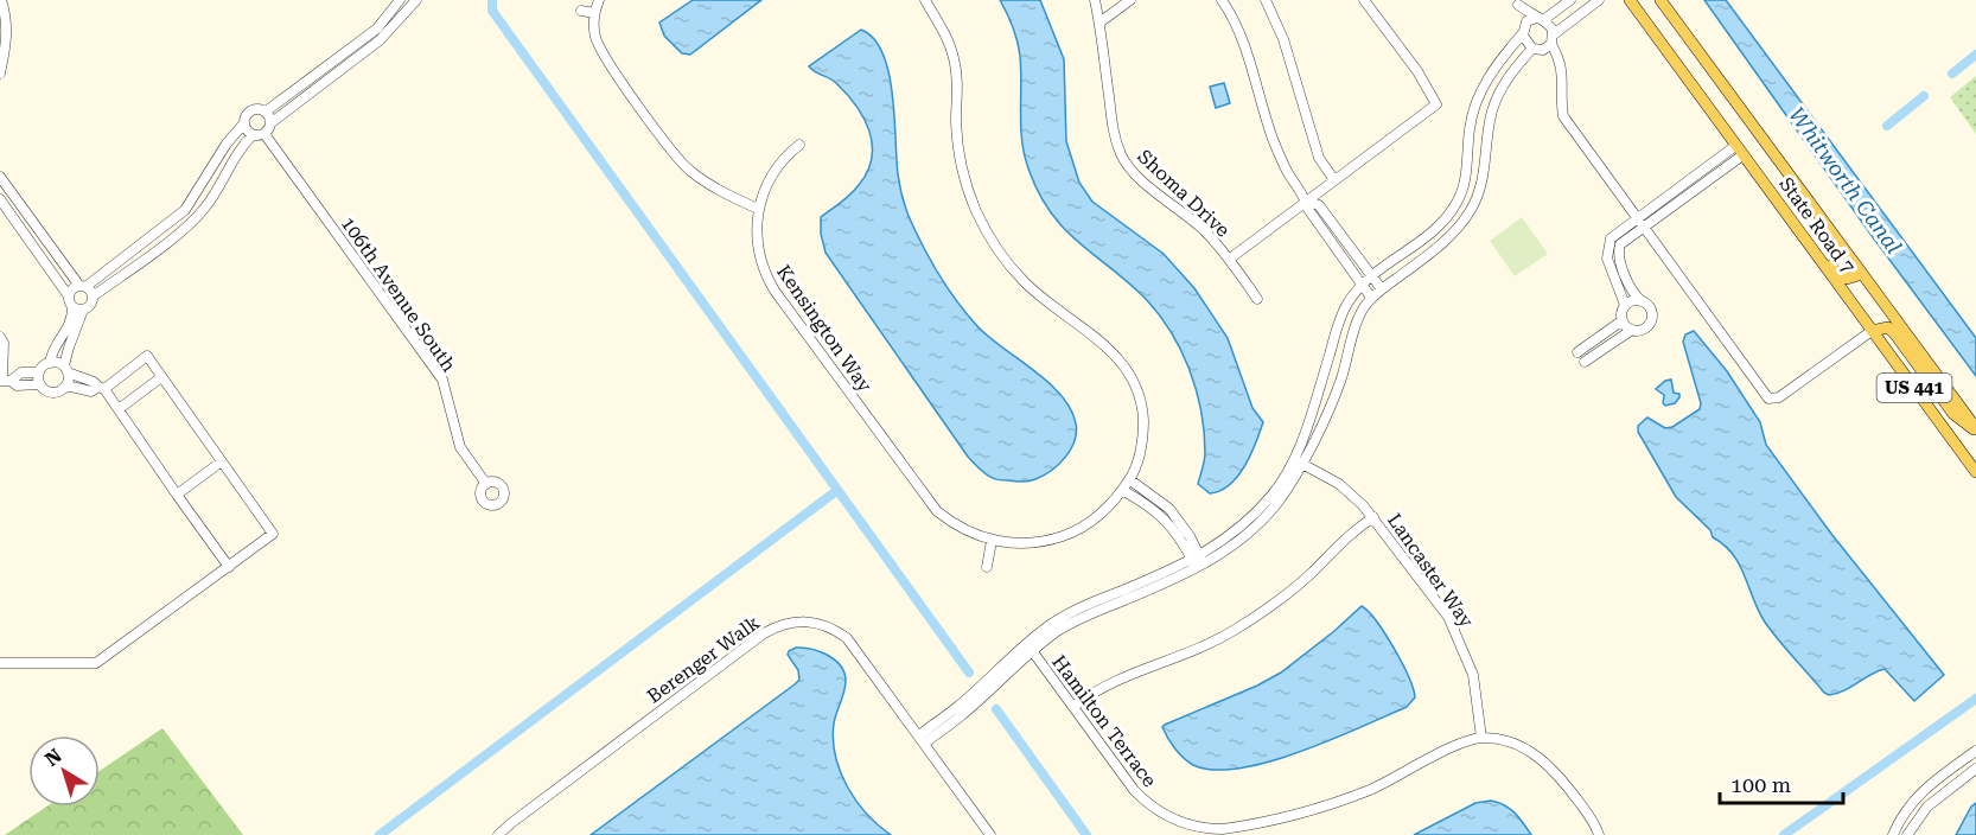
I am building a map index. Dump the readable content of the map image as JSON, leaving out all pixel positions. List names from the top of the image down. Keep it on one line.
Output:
{"streets":{"main road":["State Road 7","US 441"],"street":["Shoma Drive","106th Avenue South","Kensington Way","Lancaster Way","Berenger Walk","Hamilton Terrace"]},"crossings":[["Lancaster Way","Hamilton Terrace"]],"water":["Whitworth Canal"],"scale_bar":"100 m","north":"top left"}
